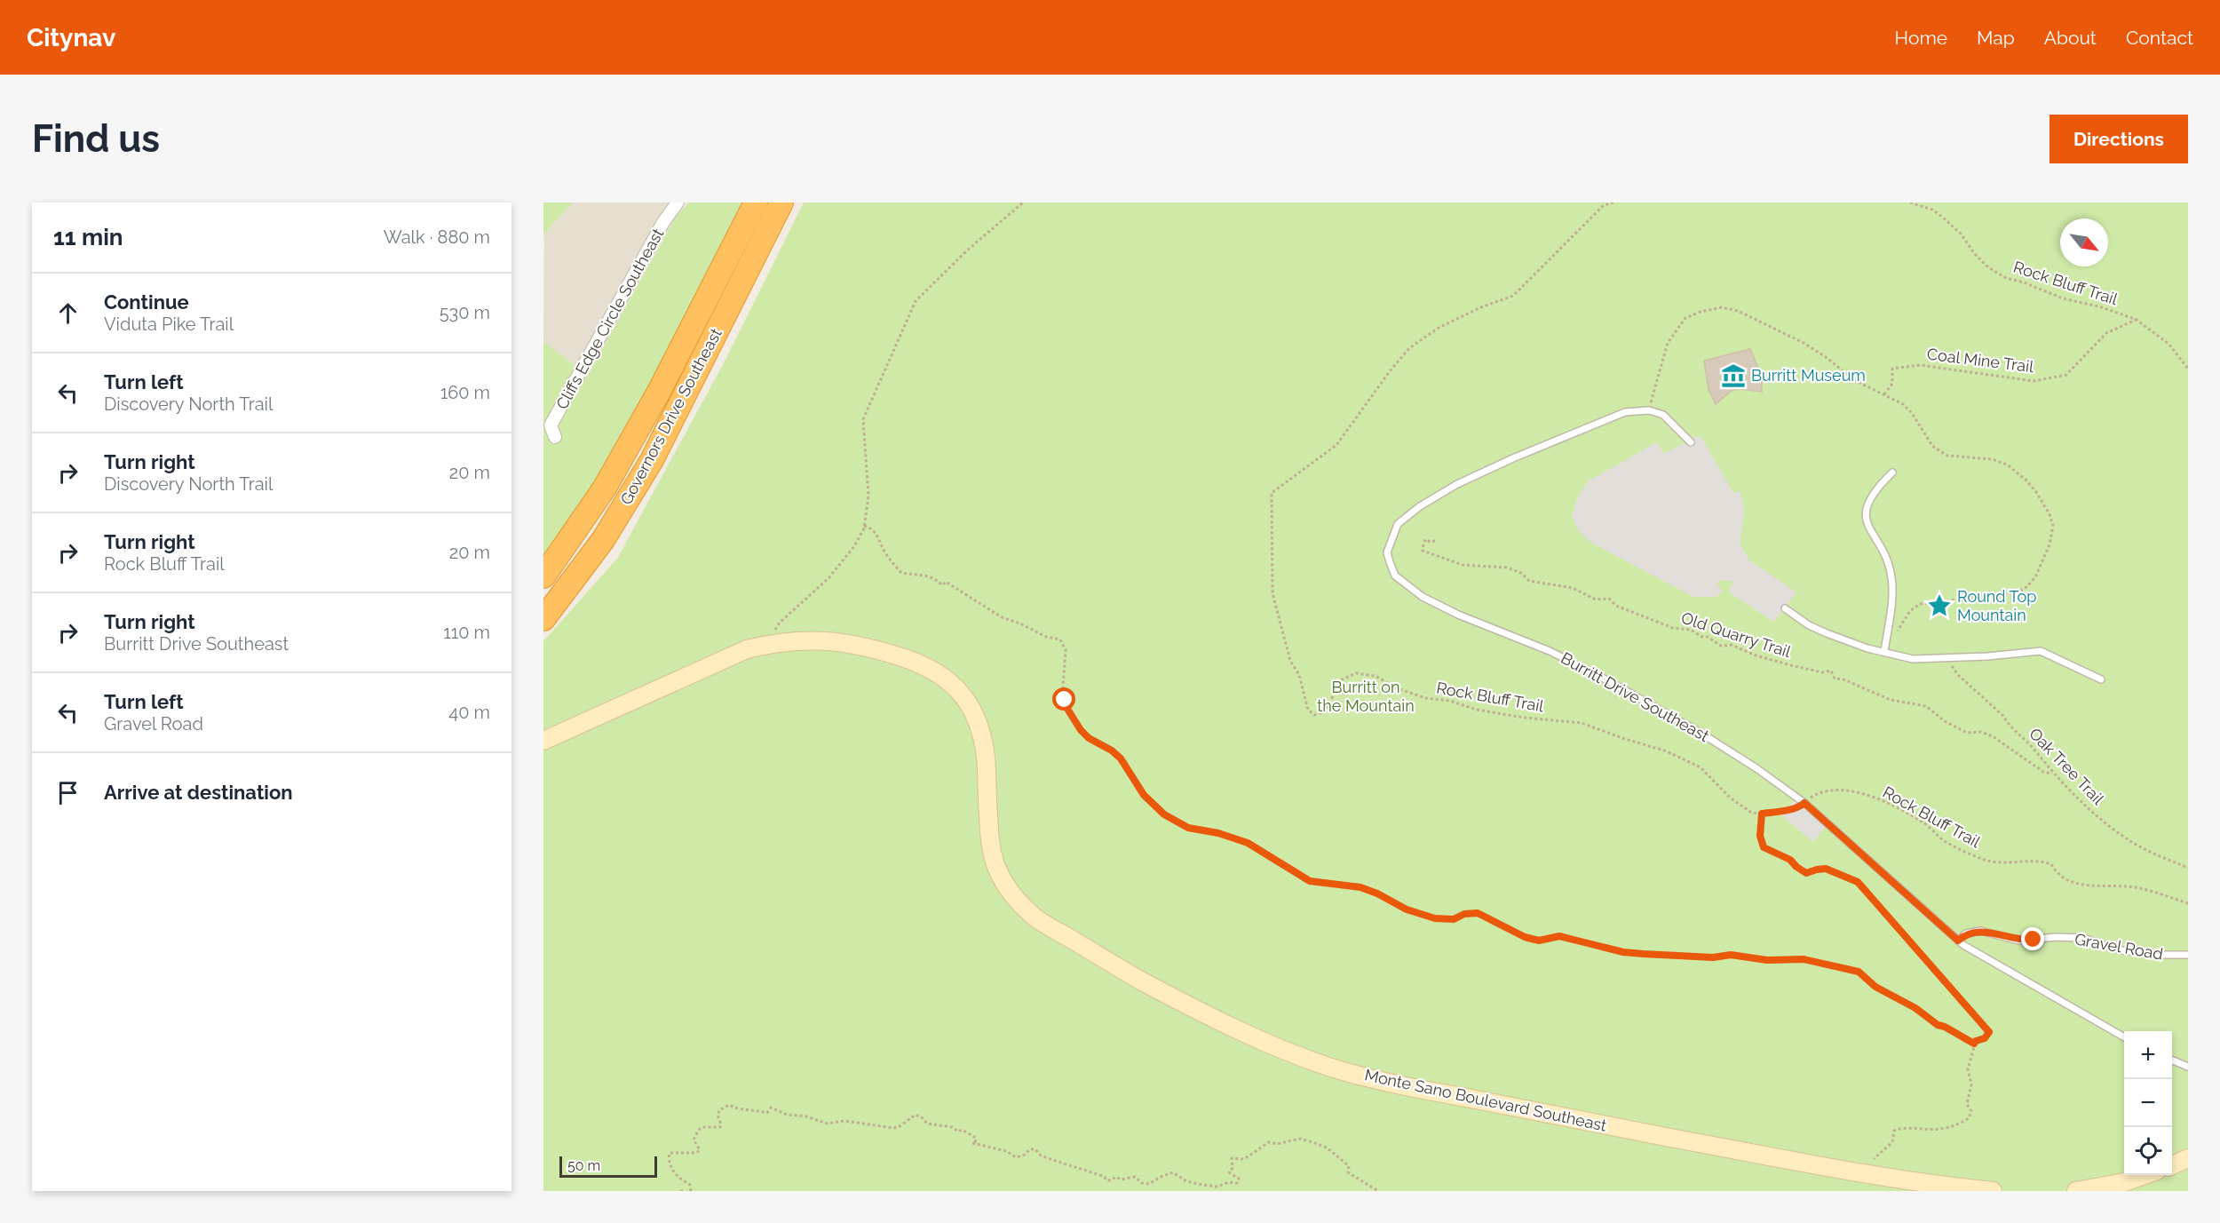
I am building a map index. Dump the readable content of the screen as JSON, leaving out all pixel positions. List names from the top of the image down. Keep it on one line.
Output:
{"streets":{"highway":["Governors Drive Southeast"],"street":["Cliffs Edge Circle Southeast","Monte Sano Boulevard Southeast"],"lane":["Burritt Drive Southeast","Gravel Road"],"path":["Rock Bluff Trail","Coal Mine Trail","Old Quarry Trail","Oak Tree Trail"]},"crossings":[["Rock Bluff Trail","Coal Mine Trail"],["Rock Bluff Trail","Burritt Drive Southeast"],["Old Quarry Trail","Oak Tree Trail"],["Burritt Drive Southeast","Gravel Road"]],"parks":["Burritt on the Mountain"],"places":{"museum":["Burritt Museum"],"place":["Round Top Mountain"]},"scale_bar":"50 m","north":"bottom right","page":{"header":"Citynav","nav":["Home","Map","About","Contact"],"buttons":"Directions","title":"Find us","heading":["11 min","Walk · 880 m"],"list":[["Continue","Viduta Pike Trail","530 m"],["Turn left","Discovery North Trail","160 m"],["Turn right","Discovery North Trail","20 m"],["Turn right","Rock Bluff Trail","20 m"],["Turn right","Burritt Drive Southeast","110 m"],["Turn left","Gravel Road","40 m"],"Arrive at destination"],"map_buttons":["+","−"],"scale":"50 m"}}
